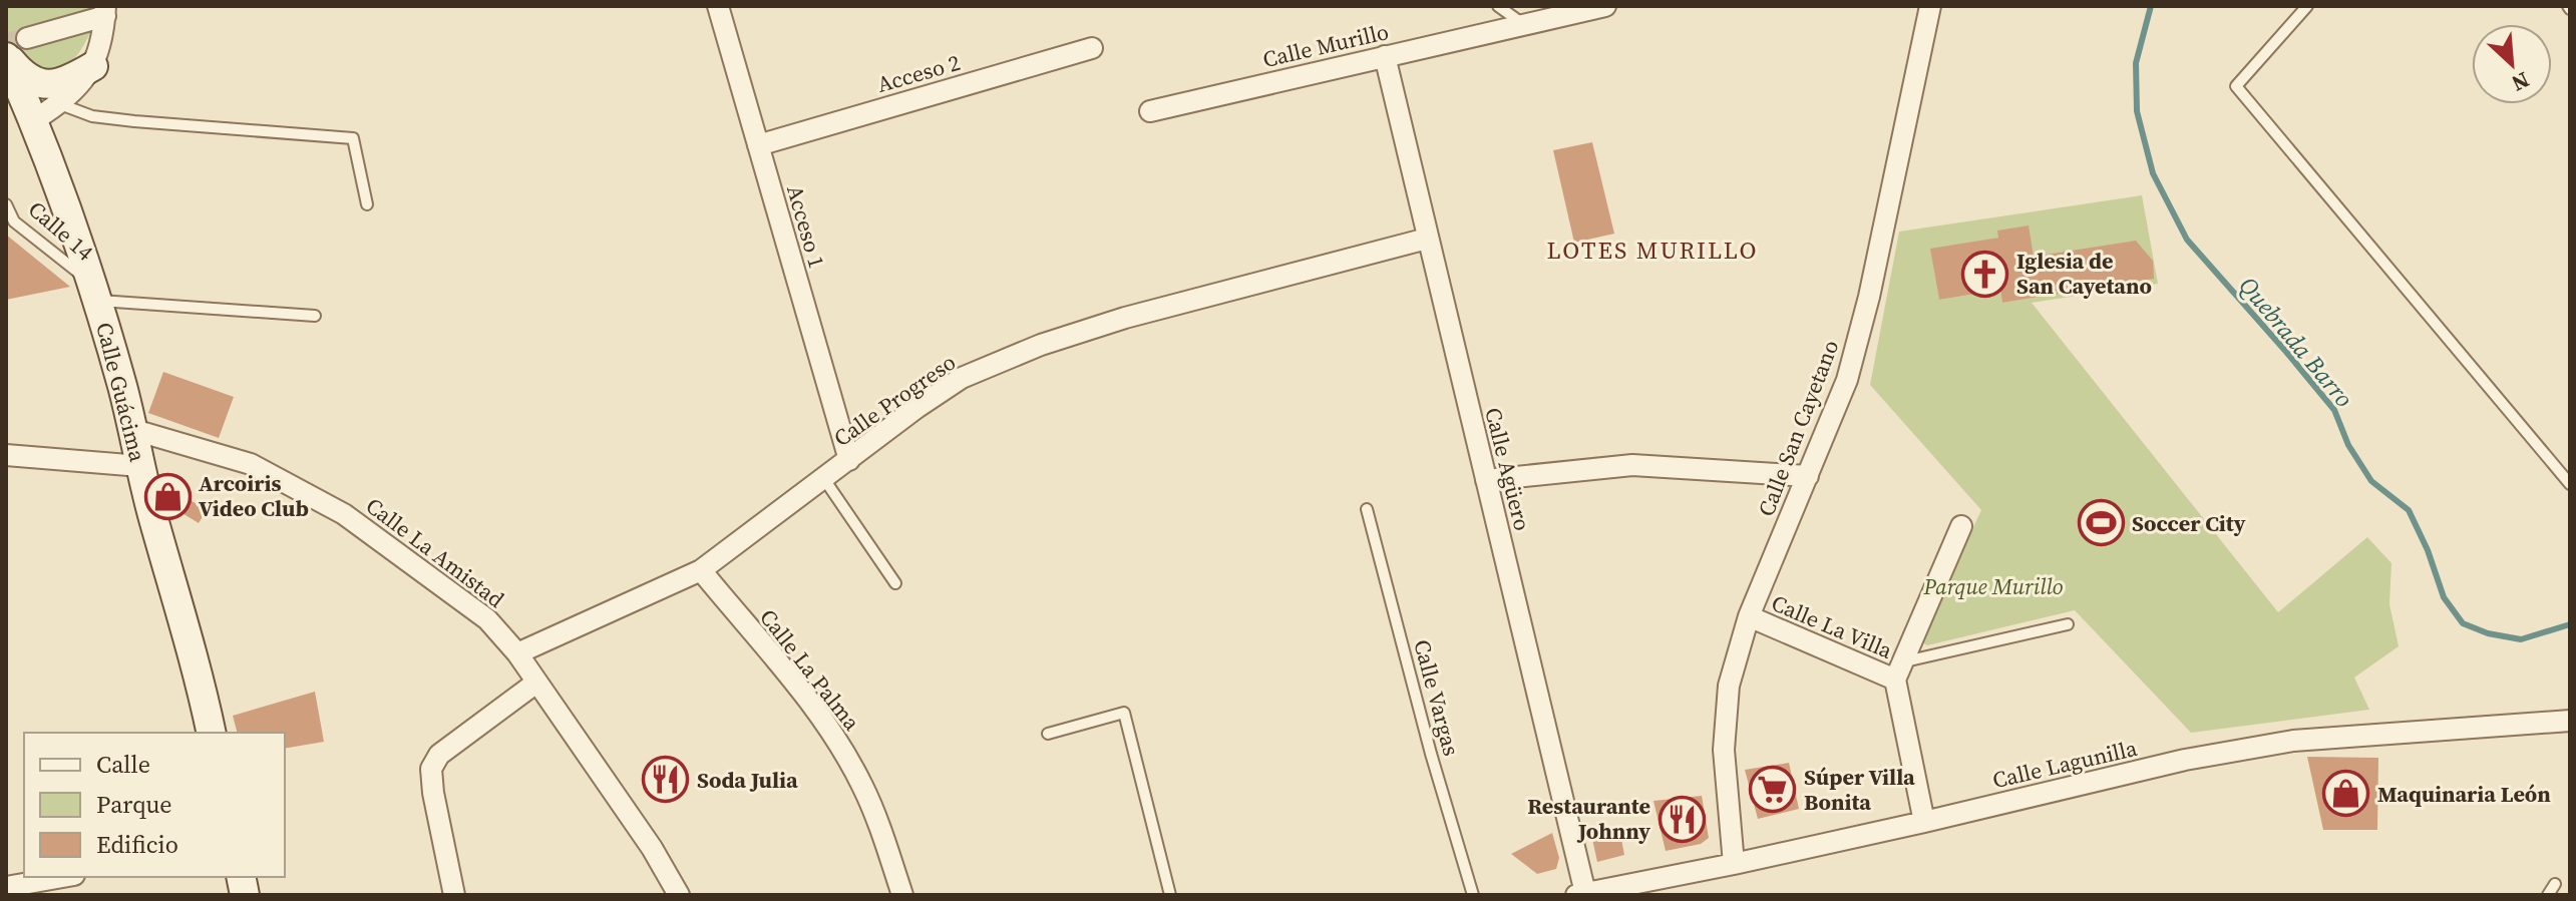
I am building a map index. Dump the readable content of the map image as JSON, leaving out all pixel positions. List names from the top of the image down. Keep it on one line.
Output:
{"streets":{"main road":["Calle Guácima"],"street":["Calle Murillo","Acceso 2","Acceso 1","Calle Progreso","Calle San Cayetano","Calle Agüero","Calle La Amistad","Calle La Villa","Calle La Palma","Calle Lagunilla"],"lane":["Calle 14","Calle Vargas"]},"crossings":[["Calle Murillo","Calle Agüero"],["Acceso 2","Acceso 1"],["Acceso 1","Calle Progreso"],["Calle 14","Calle Guácima"],["Calle Guácima","Calle La Amistad"],["Calle Progreso","Calle Agüero"],["Calle Progreso","Calle La Amistad"],["Calle Progreso","Calle La Palma"],["Calle San Cayetano","Calle La Villa"],["Calle San Cayetano","Calle Lagunilla"],["Calle Agüero","Calle Lagunilla"],["Calle La Villa","Calle Lagunilla"]],"districts":["LOTES MURILLO"],"water":["Quebrada Barro"],"parks":["Parque Murillo"],"places":{"church":["Iglesia de San Cayetano"],"shop":["Arcoiris Video Club","Maquinaria León"],"sports":["Soccer City"],"restaurant":["Soda Julia","Restaurante Johnny"],"supermarket":["Súper Villa Bonita"]},"legend":["Calle","Parque","Edificio"],"north":"bottom right"}
